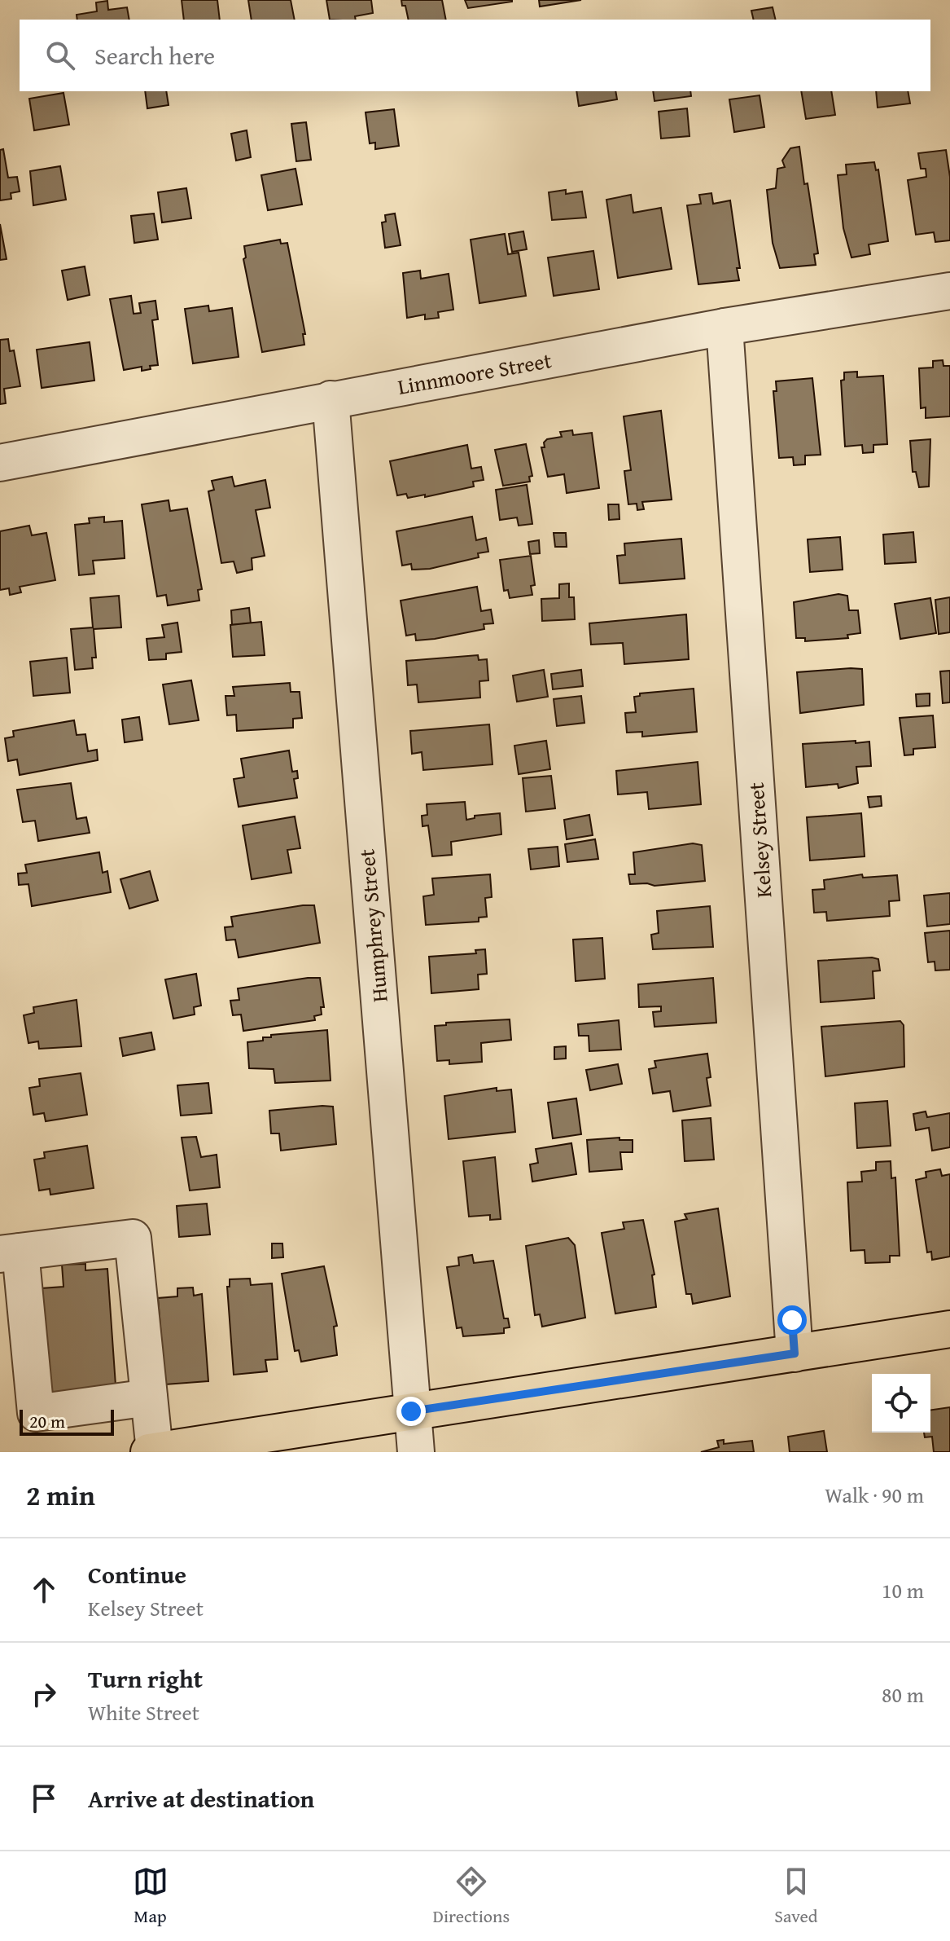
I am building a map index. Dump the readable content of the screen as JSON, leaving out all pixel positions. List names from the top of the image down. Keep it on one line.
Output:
{"streets":{"street":["Linnmoore Street","Kelsey Street","Humphrey Street"]},"crossings":[["Linnmoore Street","Kelsey Street"],["Linnmoore Street","Humphrey Street"]],"scale_bar":"20 m","page":{"search":"Search here","scale":"20 m","heading":["2 min","Walk · 90 m"],"list":[["Continue","Kelsey Street","10 m"],["Turn right","White Street","80 m"],"Arrive at destination"],"nav":["Map","Directions","Saved"]}}
